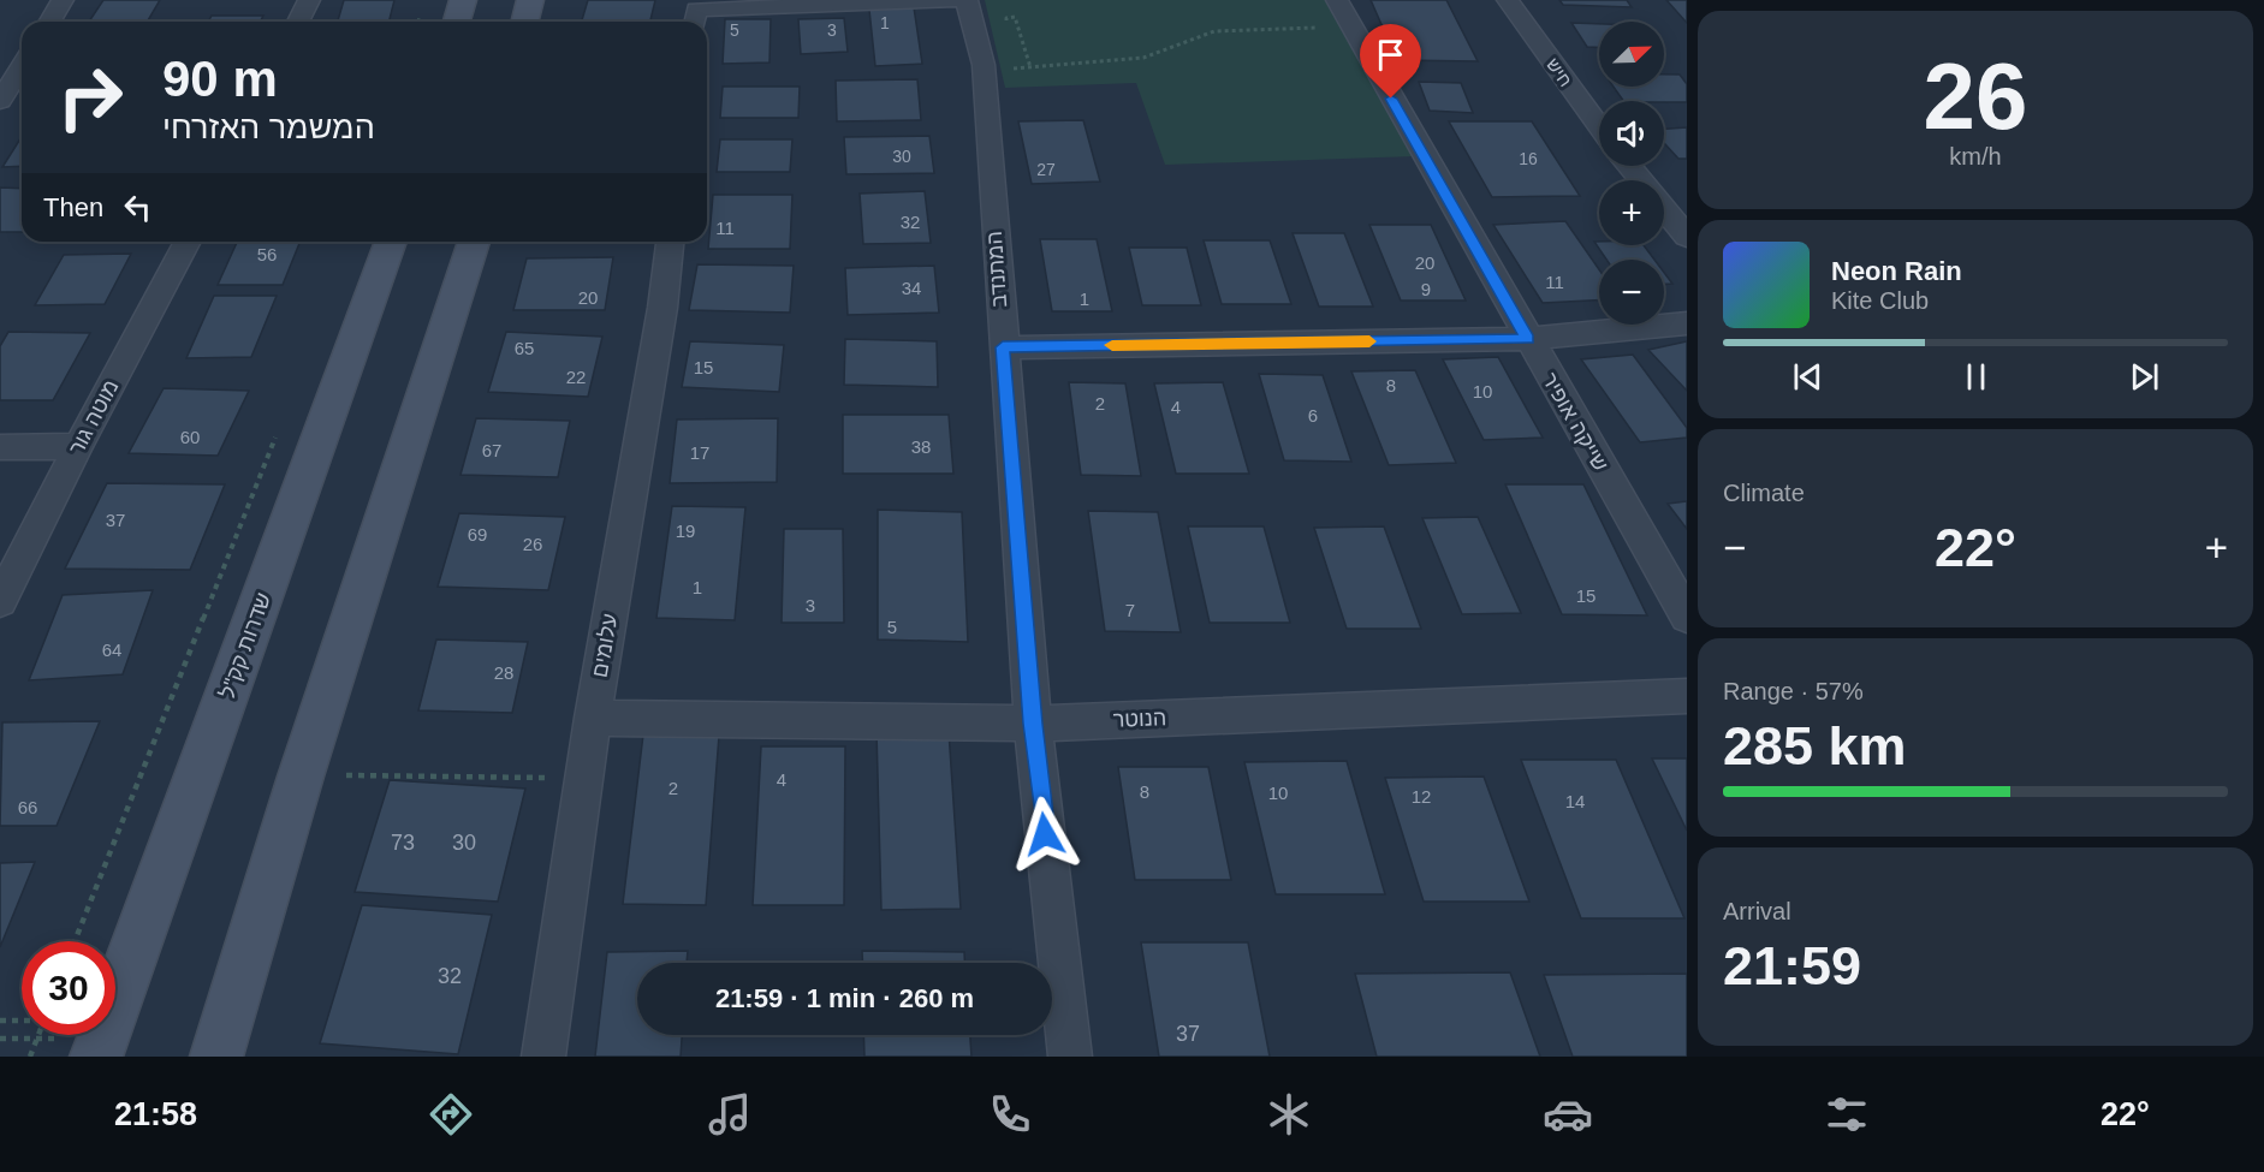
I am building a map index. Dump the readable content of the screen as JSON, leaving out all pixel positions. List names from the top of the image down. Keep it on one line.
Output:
{"streets":{"main road":["שדרות קק\"ל"],"street":["חיש","המתנדב","מוטה גור","שייקה אופיר","עלומים","הנוטר"]},"crossings":[["המתנדב","הנוטר"],["עלומים","הנוטר"]],"house_numbers":["1","5","3","30","16","27","32","11","56","20","11","34","9","20","1","65","15","22","8","10","2","4","6","60","38","67","17","37","19","69","26","1","15","3","7","5","64","28","4","2","8","10","12","14","66","73","30","32","37"],"north":"top right","page":{"tile":[["26","km/h"],"Climate",["Range · 57%","285 km"],["Arrival","21:59"]],"map_buttons":["+","−"],"turn":["90 m","המשמר האזרחי"],"then":"Then","song":["Neon Rain","Kite Club"],"heat":["−","22°","+"],"limit":"30","trip":"21:59 · 1 min · 260 m","tabs":["21:58","22°"]}}
